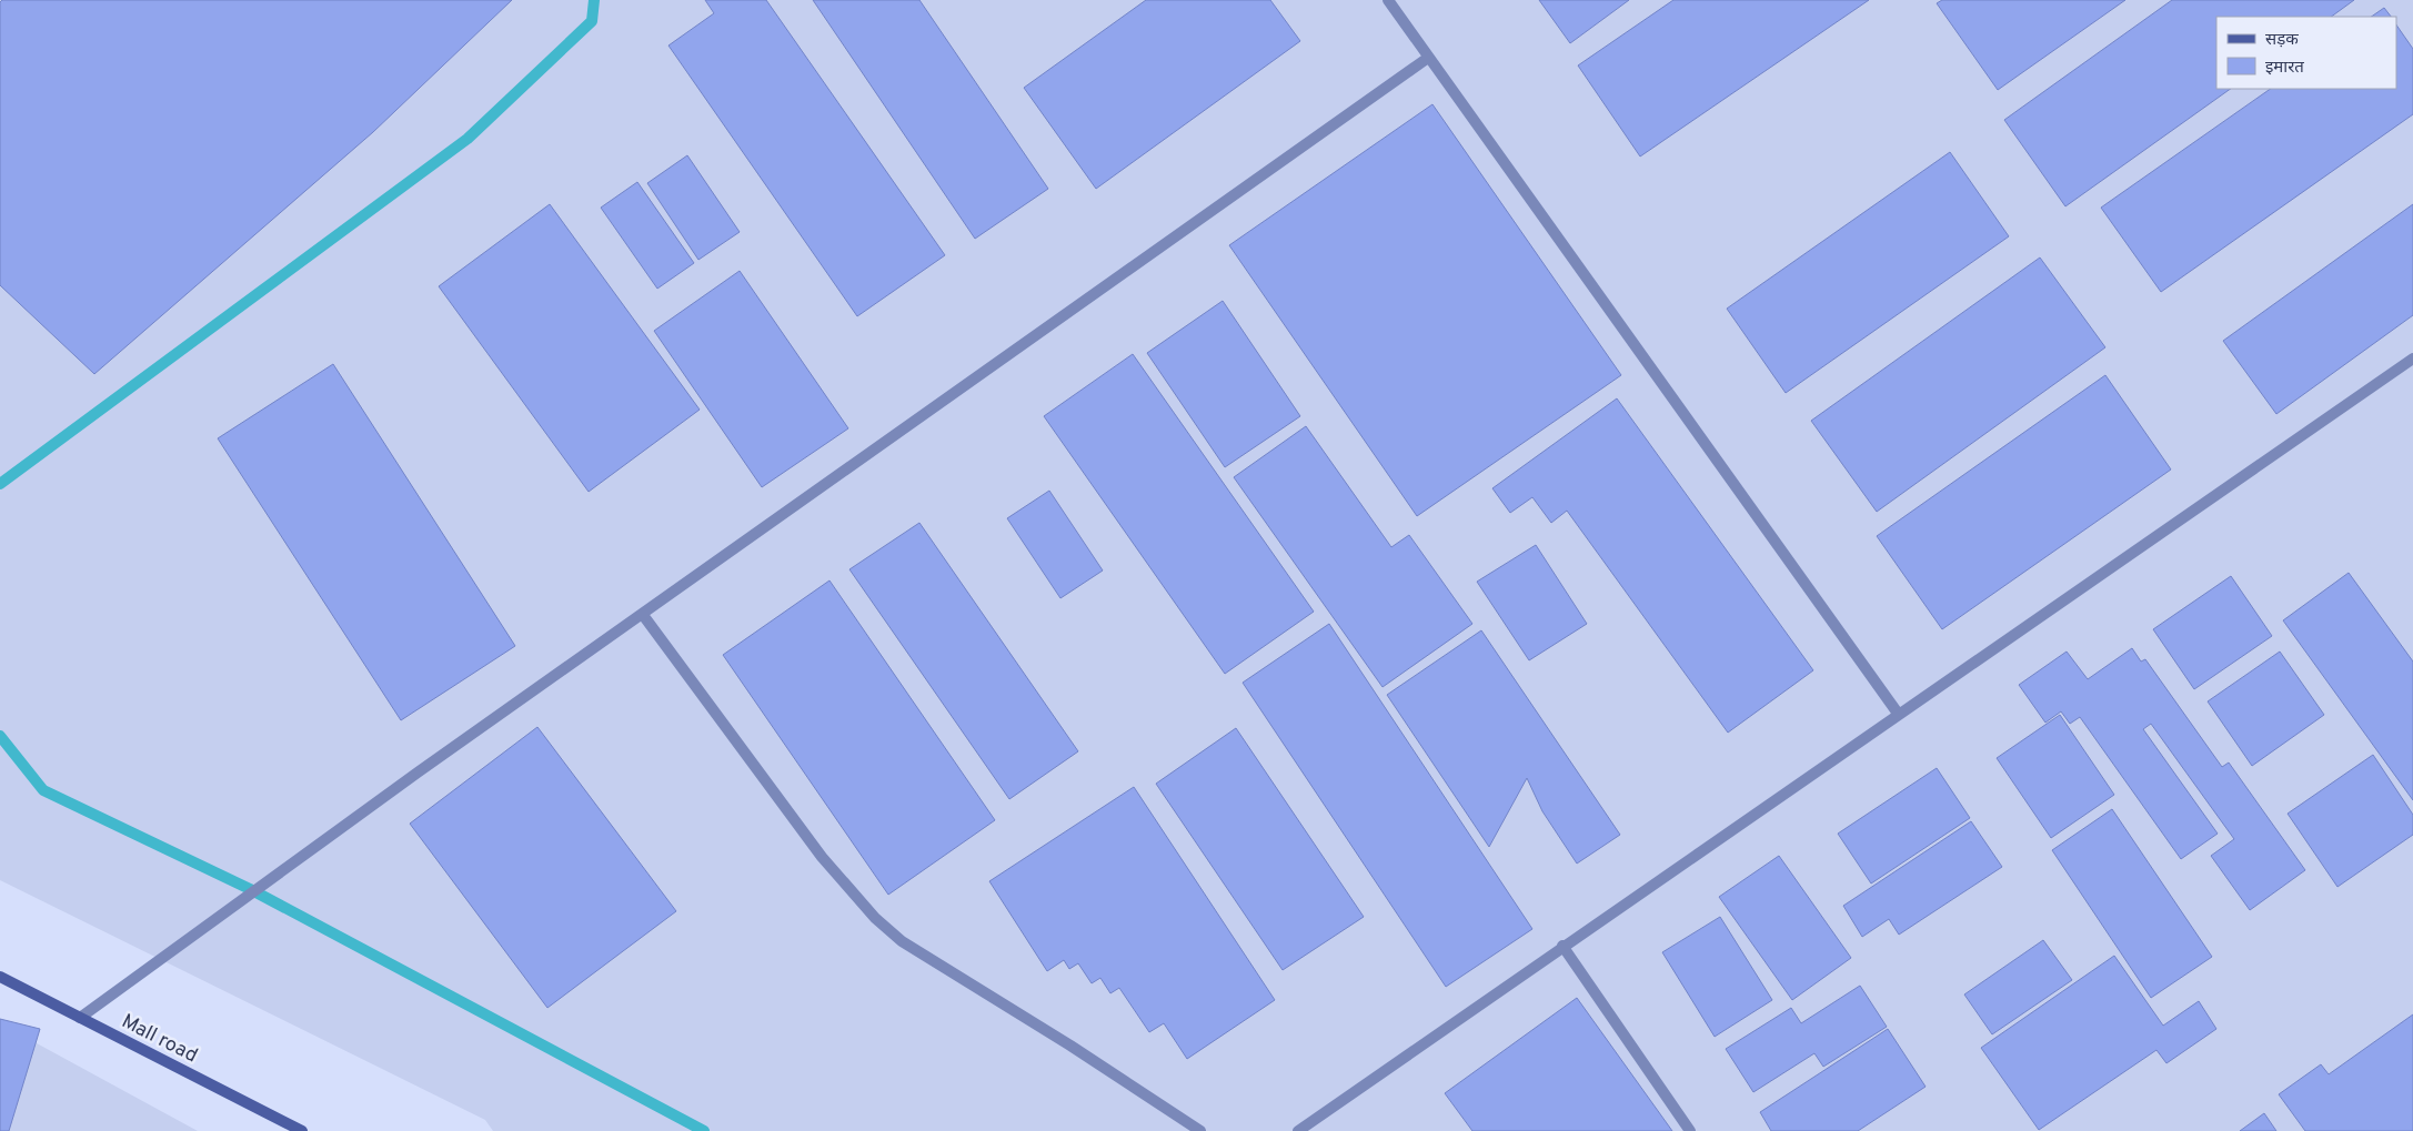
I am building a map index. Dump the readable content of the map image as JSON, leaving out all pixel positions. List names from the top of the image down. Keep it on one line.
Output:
{"streets":{"street":["Mall road"]},"legend":["सड़क","इमारत"]}
